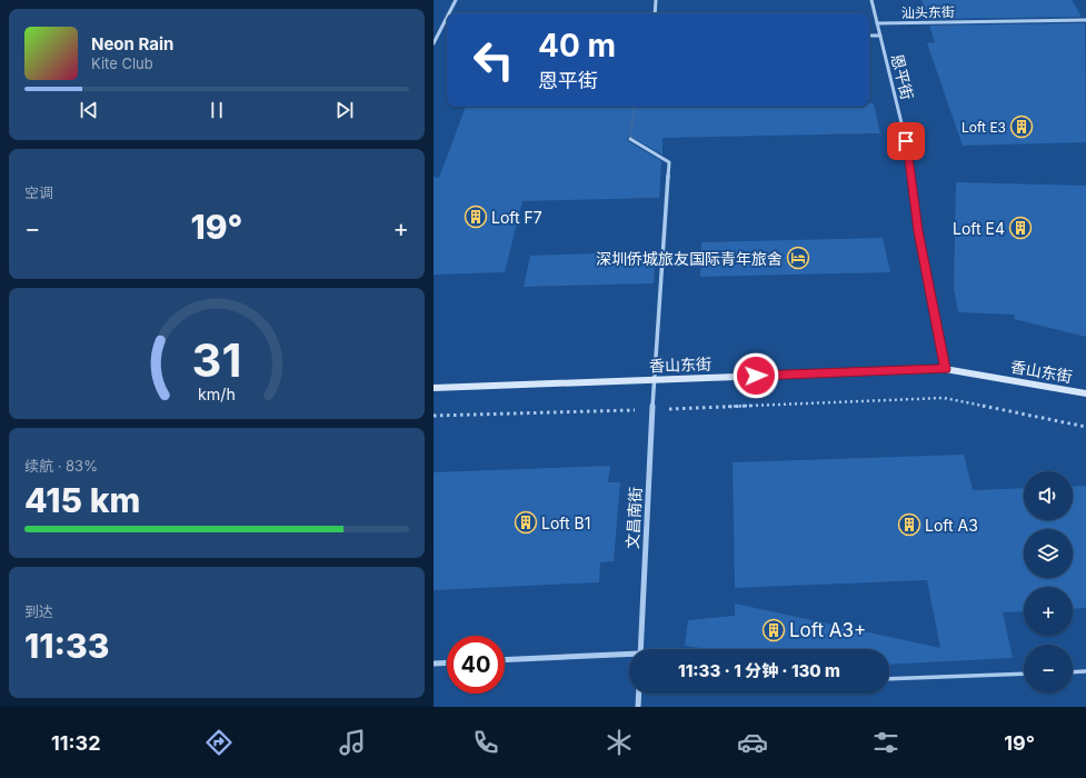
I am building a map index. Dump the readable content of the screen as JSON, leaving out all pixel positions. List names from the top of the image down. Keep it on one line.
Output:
{"streets":{"street":["汕头东街","恩平街","香山东街","文昌南街"]},"crossings":[["汕头东街","恩平街"],["恩平街","香山东街"],["香山东街","文昌南街"]],"places":{"building":["Loft E3","Loft F7","Loft E4","Loft B1","Loft A3","Loft A3+"],"hotel":["深圳侨城旅友国际青年旅舍"]},"page":{"turn":["40 m","恩平街"],"song":["Neon Rain","Kite Club"],"tile":["空调",["续航 · 83%","415 km"],["到达","11:33"]],"heat":["−","19°","+"],"map_buttons":["+","−"],"limit":"40","trip":"11:33 · 1 分钟 · 130 m","tabs":["11:32","19°"],"gauge":["31","km/h"]}}
